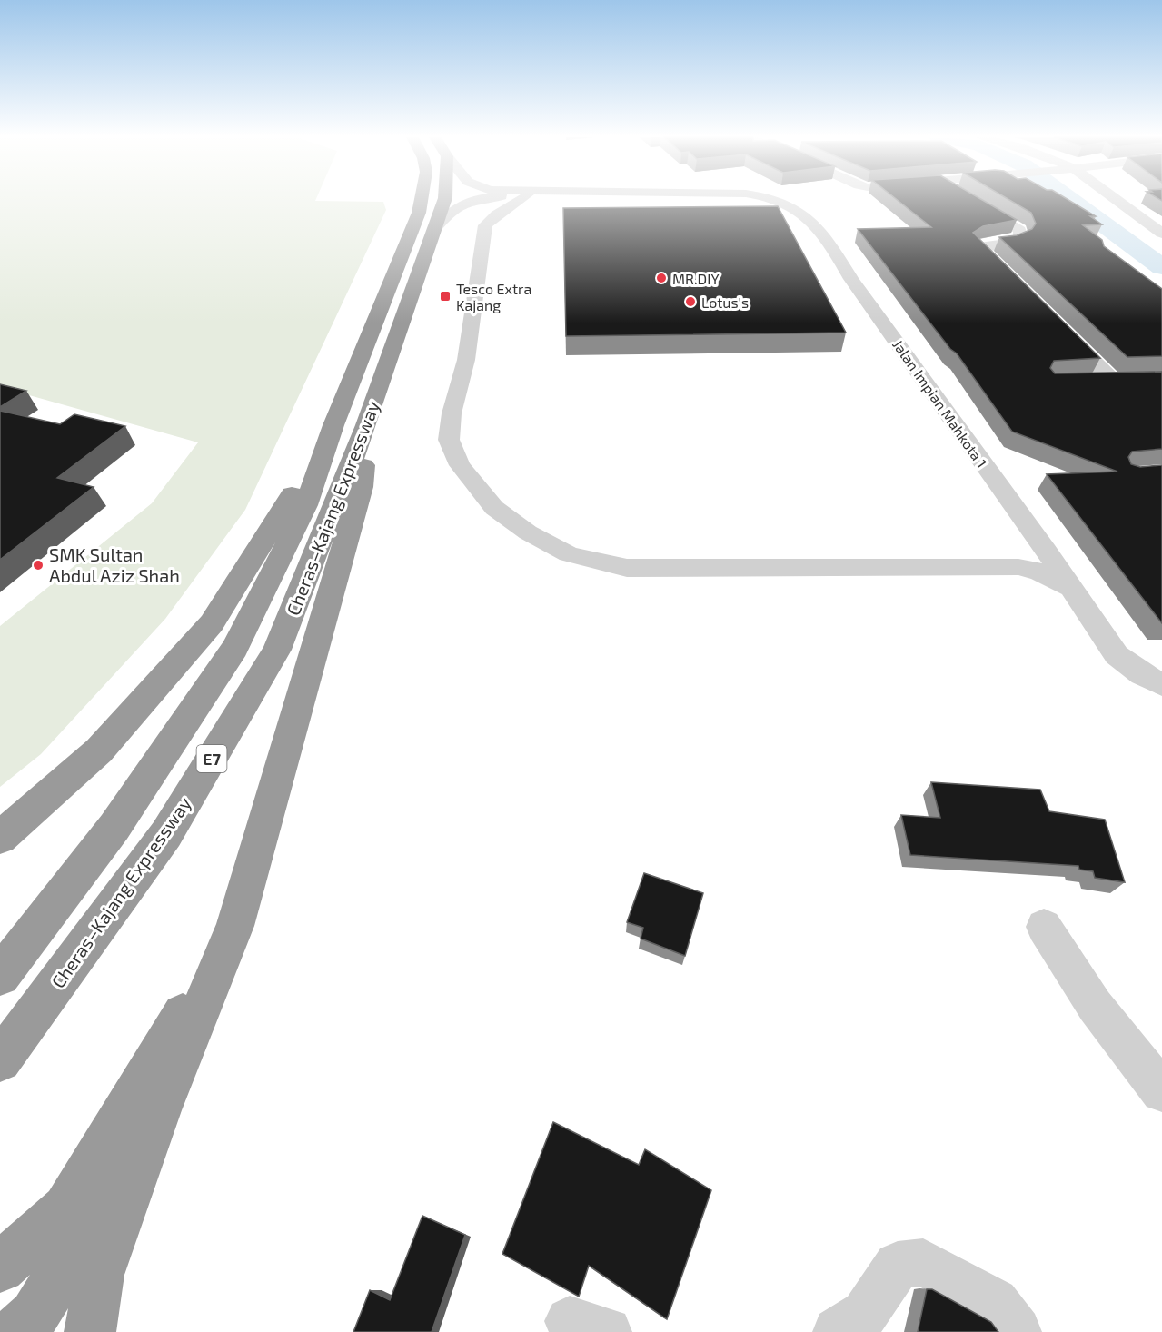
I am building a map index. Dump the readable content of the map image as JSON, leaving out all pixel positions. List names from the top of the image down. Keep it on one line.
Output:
{"streets":{"highway":["Cheras–Kajang Expressway","E7"],"street":["Jalan Impian Mahkota 1"]},"places":{"other":["MR.DIY","Lotus's","SMK Sultan Abdul Aziz Shah"],"transit":["Tesco Extra Kajang"]}}
